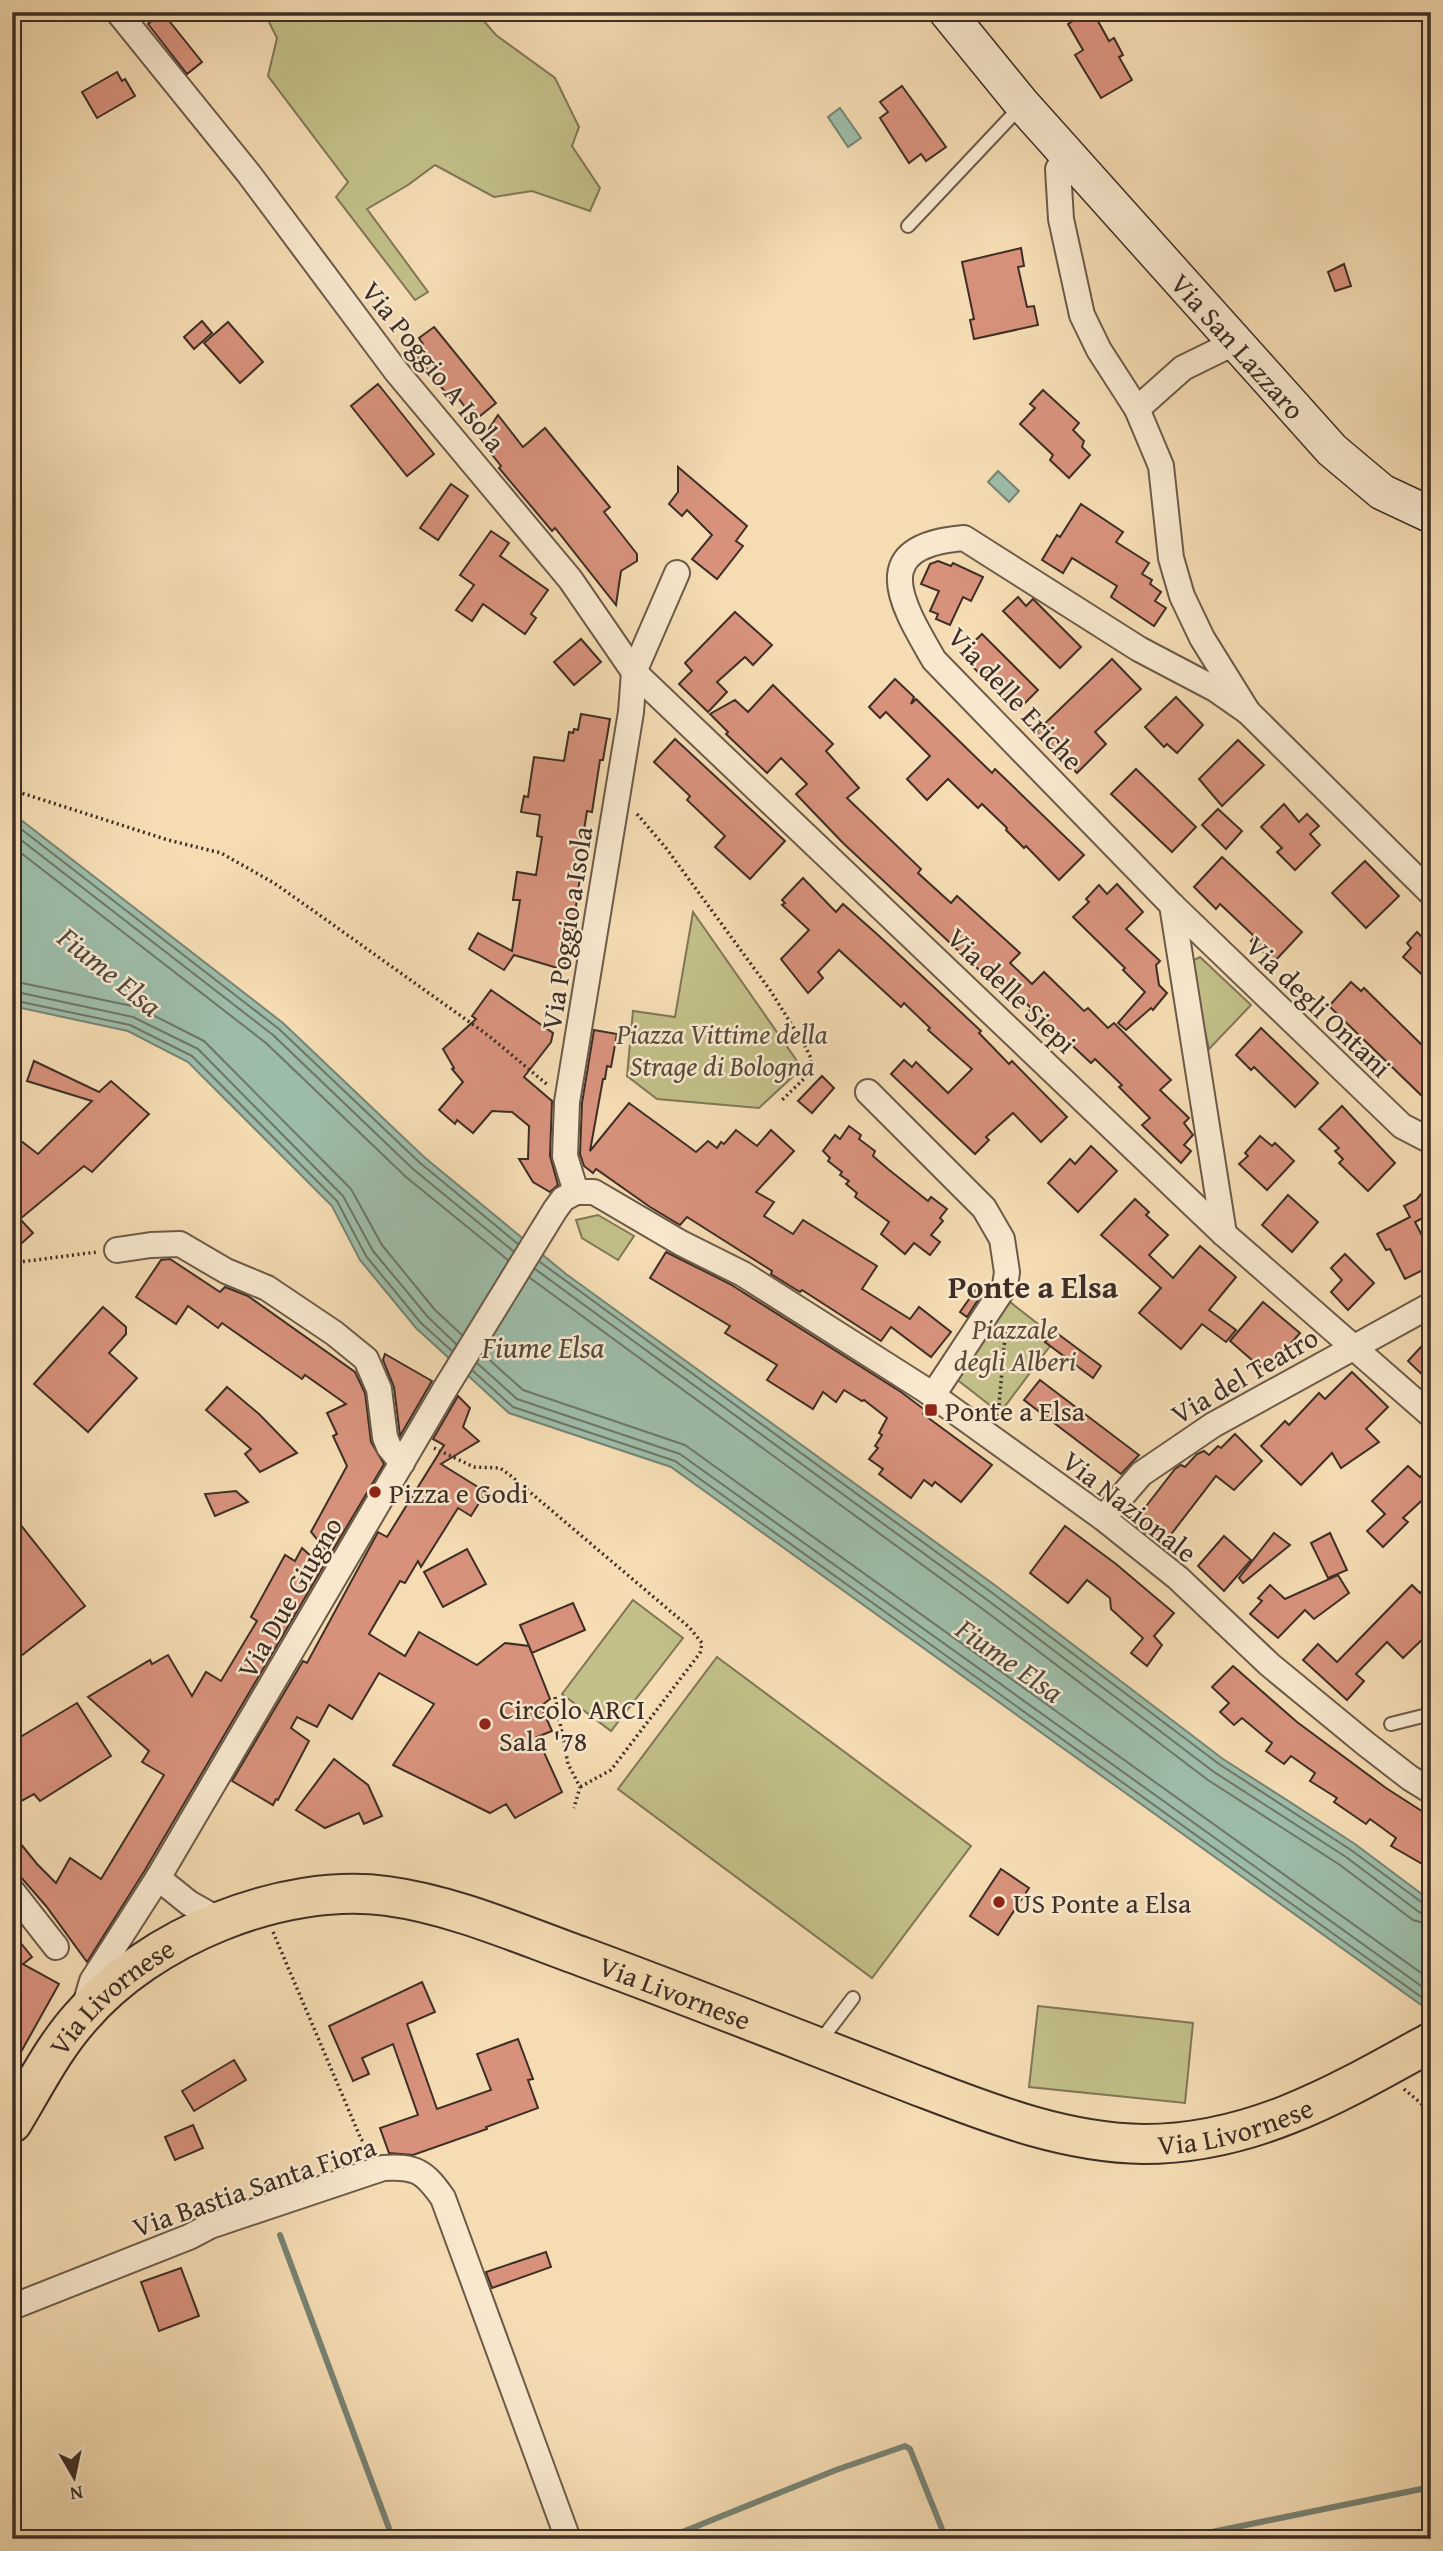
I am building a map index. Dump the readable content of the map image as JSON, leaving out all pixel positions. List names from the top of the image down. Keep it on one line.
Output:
{"streets":{"main road":["Via Livornese"],"street":["Via San Lazzaro","Via Poggio A Isola","Via delle Eriche","Via Poggio a Isola","Via delle Siepi","Via degli Ontani","Via del Teatro","Via Nazionale","Via Due Giugno","Via Bastia Santa Fiora"]},"crossings":[["Via Poggio A Isola","Via Poggio a Isola"],["Via Poggio A Isola","Via delle Siepi"],["Via delle Eriche","Via degli Ontani"],["Via Poggio a Isola","Via delle Siepi"],["Via Poggio a Isola","Via Nazionale"],["Via Poggio a Isola","Via Due Giugno"],["Via delle Siepi","Via del Teatro"],["Via del Teatro","Via Nazionale"],["Via Nazionale","Via Due Giugno"],["Via Due Giugno","Via Livornese"]],"districts":["Ponte a Elsa"],"water":["Fiume Elsa"],"parks":["Piazza Vittime della Strage di Bologna","Piazzale degli Alberi"],"places":{"transit":["Ponte a Elsa"],"other":["Pizza e Godi","Circolo ARCI Sala '78","US Ponte a Elsa"]},"north":"bottom"}
